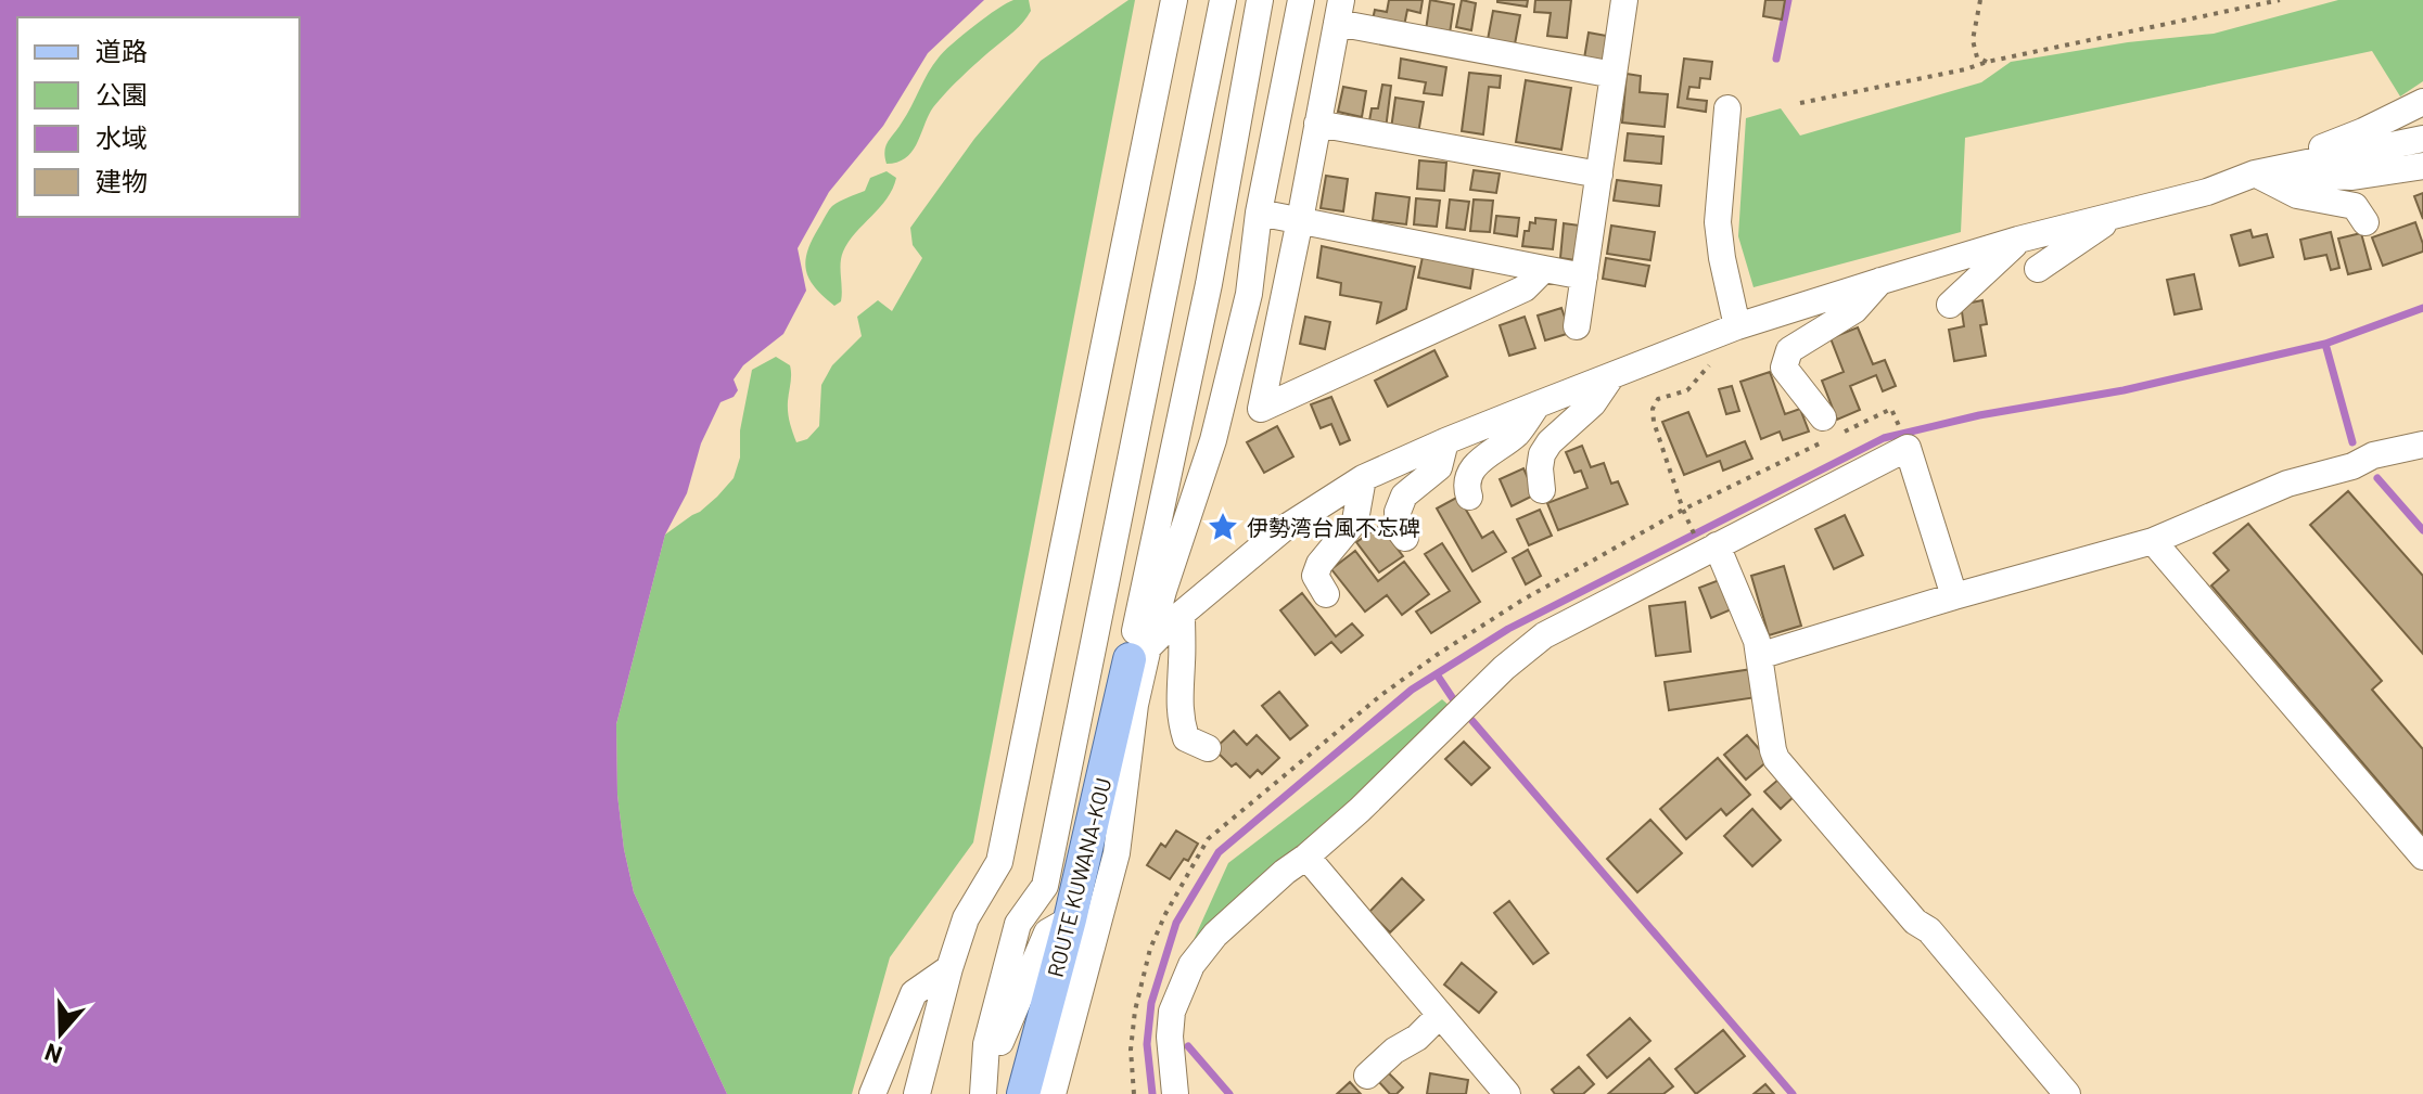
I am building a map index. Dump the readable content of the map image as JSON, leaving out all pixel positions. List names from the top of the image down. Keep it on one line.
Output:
{"streets":{"main road":["ROUTE KUWANA-KOU"]},"places":{"place":["伊勢湾台風不忘碑"]},"legend":["道路","公園","水域","建物"],"north":"bottom"}
